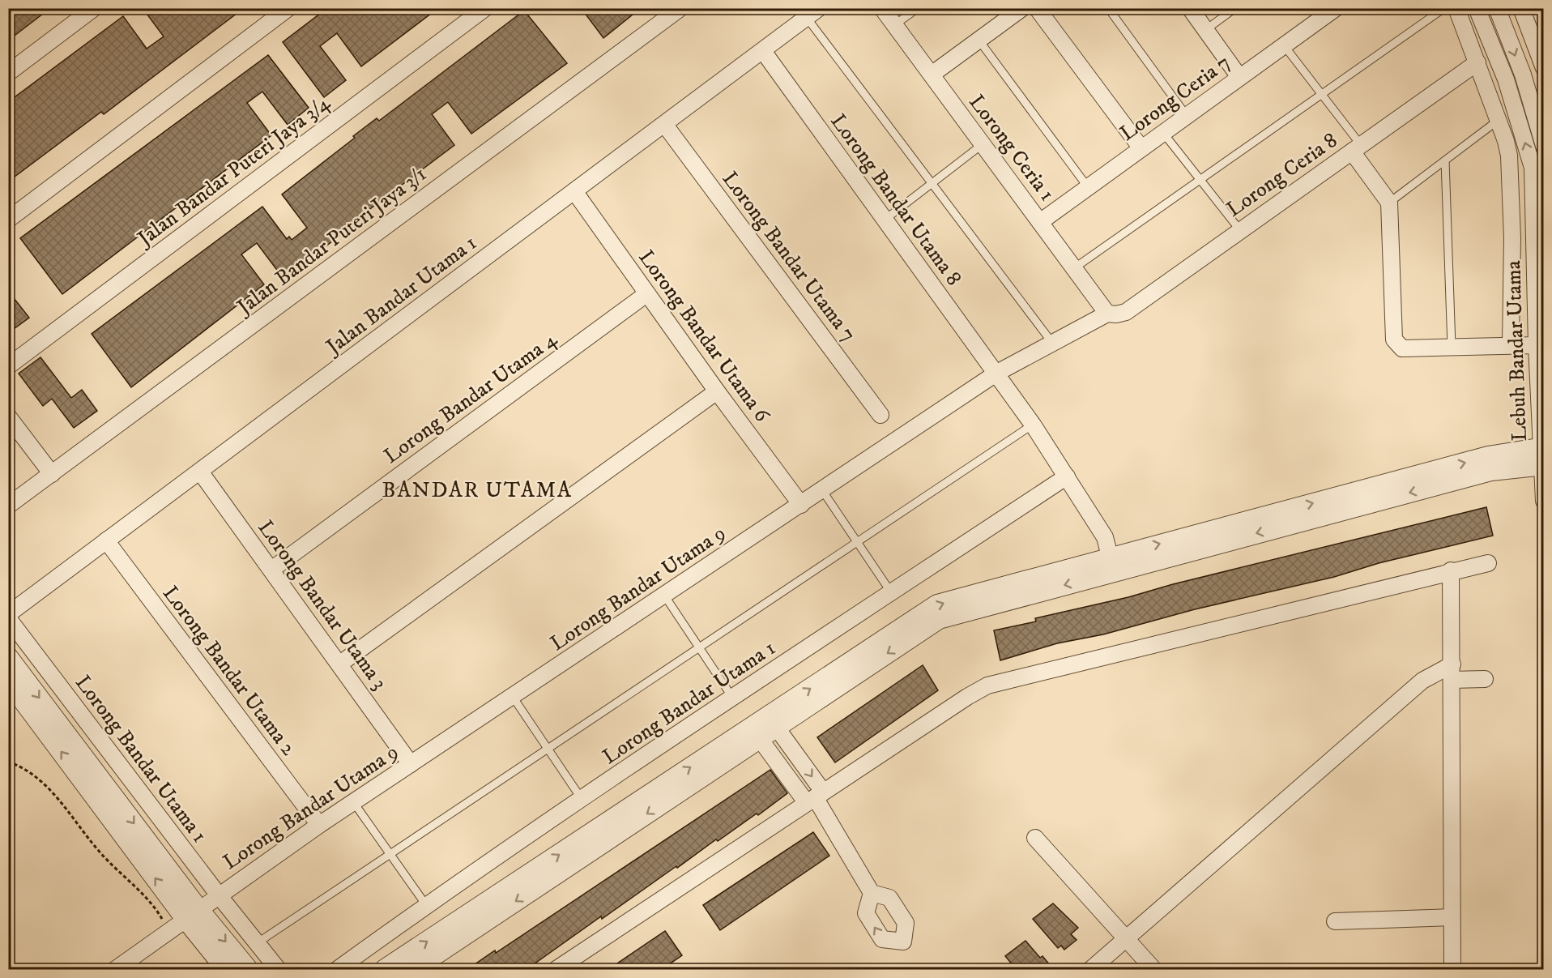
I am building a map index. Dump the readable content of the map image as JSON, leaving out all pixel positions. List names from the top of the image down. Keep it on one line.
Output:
{"streets":{"street":["Lorong Ceria 7","Lorong Ceria 1","Jalan Bandar Puteri Jaya 3/4","Lorong Ceria 8","Lorong Bandar Utama 8","Jalan Bandar Puteri Jaya 3/1","Lorong Bandar Utama 7","Jalan Bandar Utama 1","Lorong Bandar Utama 6","Lebuh Bandar Utama","Lorong Bandar Utama 4","Lorong Bandar Utama 9","Lorong Bandar Utama 3","Lorong Bandar Utama 2","Lorong Bandar Utama 1"]},"crossings":[["Lorong Ceria 7","Lorong Ceria 1"],["Lorong Ceria 1","Lorong Ceria 8"],["Lorong Ceria 1","Lorong Bandar Utama 9"],["Lorong Ceria 8","Lorong Bandar Utama 9"],["Lorong Bandar Utama 8","Jalan Bandar Utama 1"],["Lorong Bandar Utama 8","Lorong Bandar Utama 9"],["Lorong Bandar Utama 8","Lorong Bandar Utama 1"],["Lorong Bandar Utama 7","Jalan Bandar Utama 1"],["Jalan Bandar Utama 1","Lorong Bandar Utama 6"],["Jalan Bandar Utama 1","Lorong Bandar Utama 3"],["Jalan Bandar Utama 1","Lorong Bandar Utama 2"],["Lorong Bandar Utama 6","Lorong Bandar Utama 4"],["Lorong Bandar Utama 6","Lorong Bandar Utama 9"],["Lorong Bandar Utama 4","Lorong Bandar Utama 3"],["Lorong Bandar Utama 9","Lorong Bandar Utama 3"],["Lorong Bandar Utama 9","Lorong Bandar Utama 2"],["Lorong Bandar Utama 9","Lorong Bandar Utama 1"]],"districts":["BANDAR UTAMA"]}
